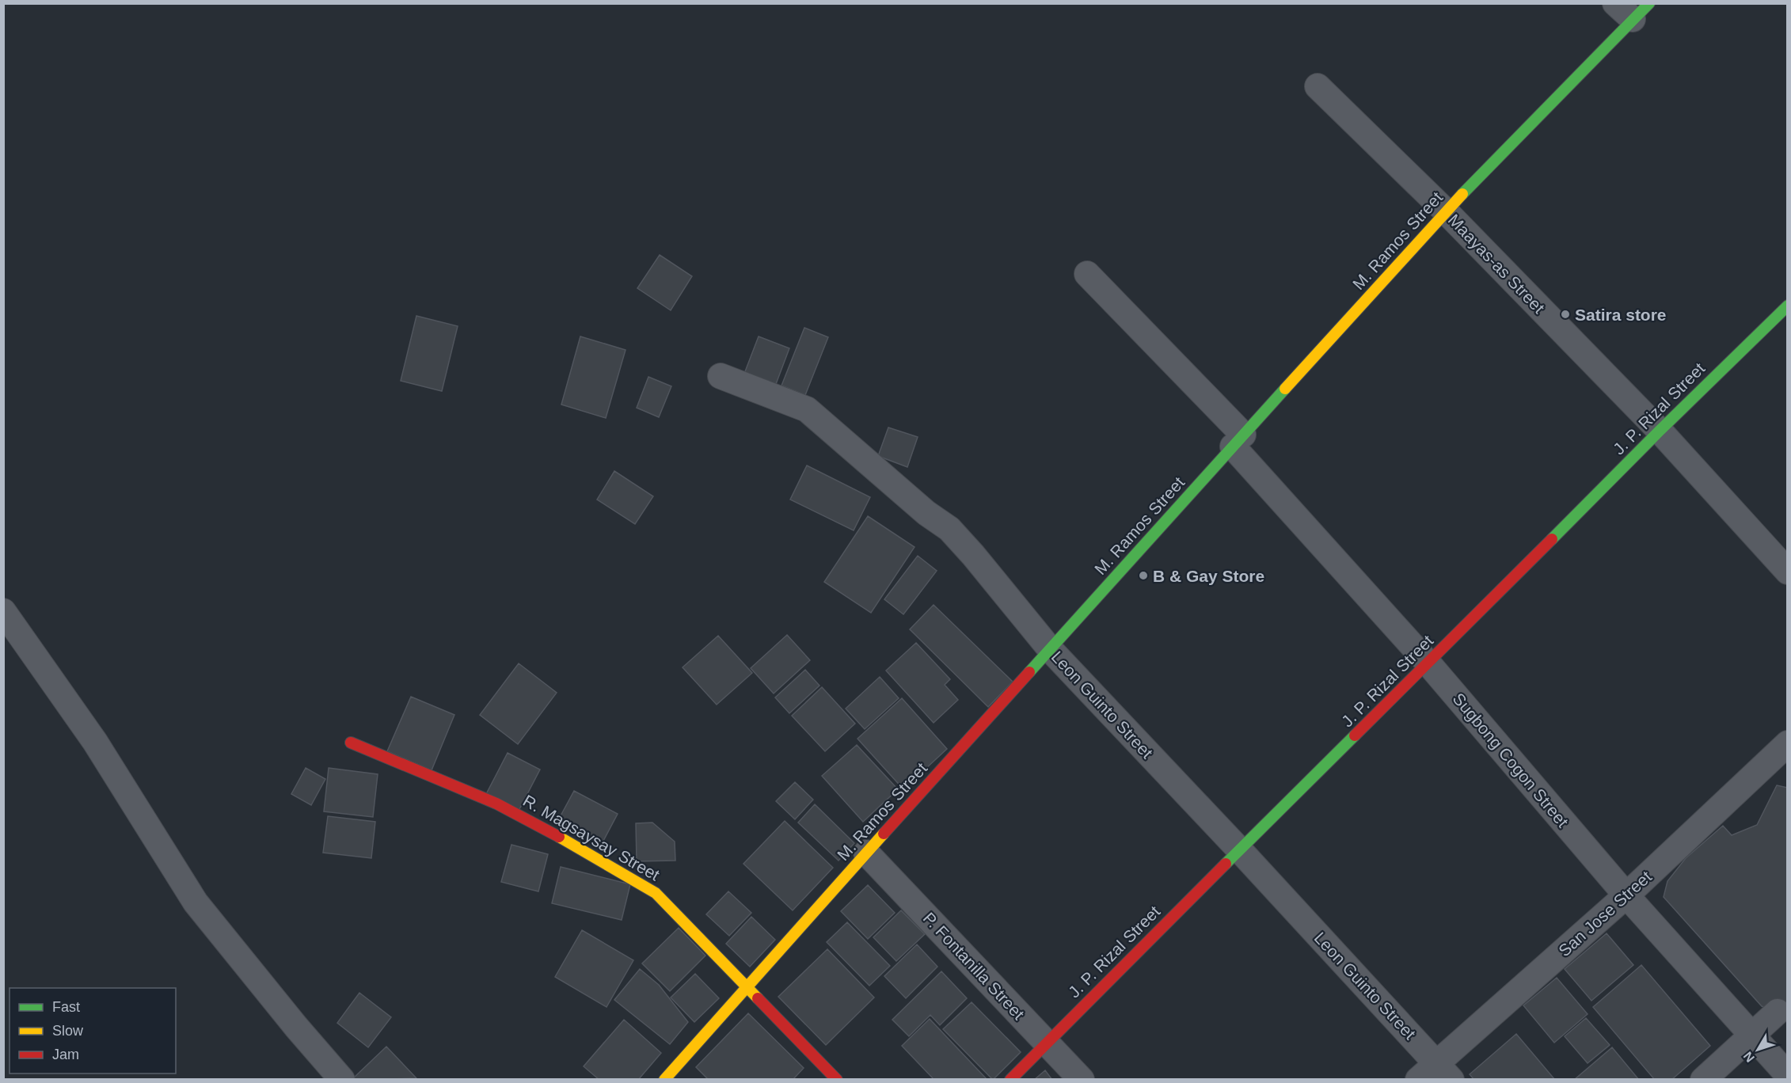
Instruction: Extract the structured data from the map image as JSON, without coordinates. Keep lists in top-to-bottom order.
{
  "streets": {
    "street": [
      "M. Ramos Street",
      "Maayas-as Street",
      "J. P. Rizal Street",
      "Leon Guinto Street",
      "Sugbong Cogon Street",
      "R. Magsaysay Street",
      "San Jose Street",
      "P. Fontanilla Street"
    ]
  },
  "crossings": [
    ["M. Ramos Street", "Maayas-as Street"],
    ["M. Ramos Street", "Leon Guinto Street"],
    ["M. Ramos Street", "Sugbong Cogon Street"],
    ["M. Ramos Street", "R. Magsaysay Street"],
    ["M. Ramos Street", "P. Fontanilla Street"],
    ["Maayas-as Street", "J. P. Rizal Street"],
    ["J. P. Rizal Street", "Leon Guinto Street"],
    ["J. P. Rizal Street", "Sugbong Cogon Street"],
    ["J. P. Rizal Street", "P. Fontanilla Street"],
    ["Leon Guinto Street", "San Jose Street"],
    ["Sugbong Cogon Street", "San Jose Street"]
  ],
  "places": ["Satira store", "B & Gay Store"],
  "legend": ["Fast", "Slow", "Jam"],
  "north": "bottom left"
}
